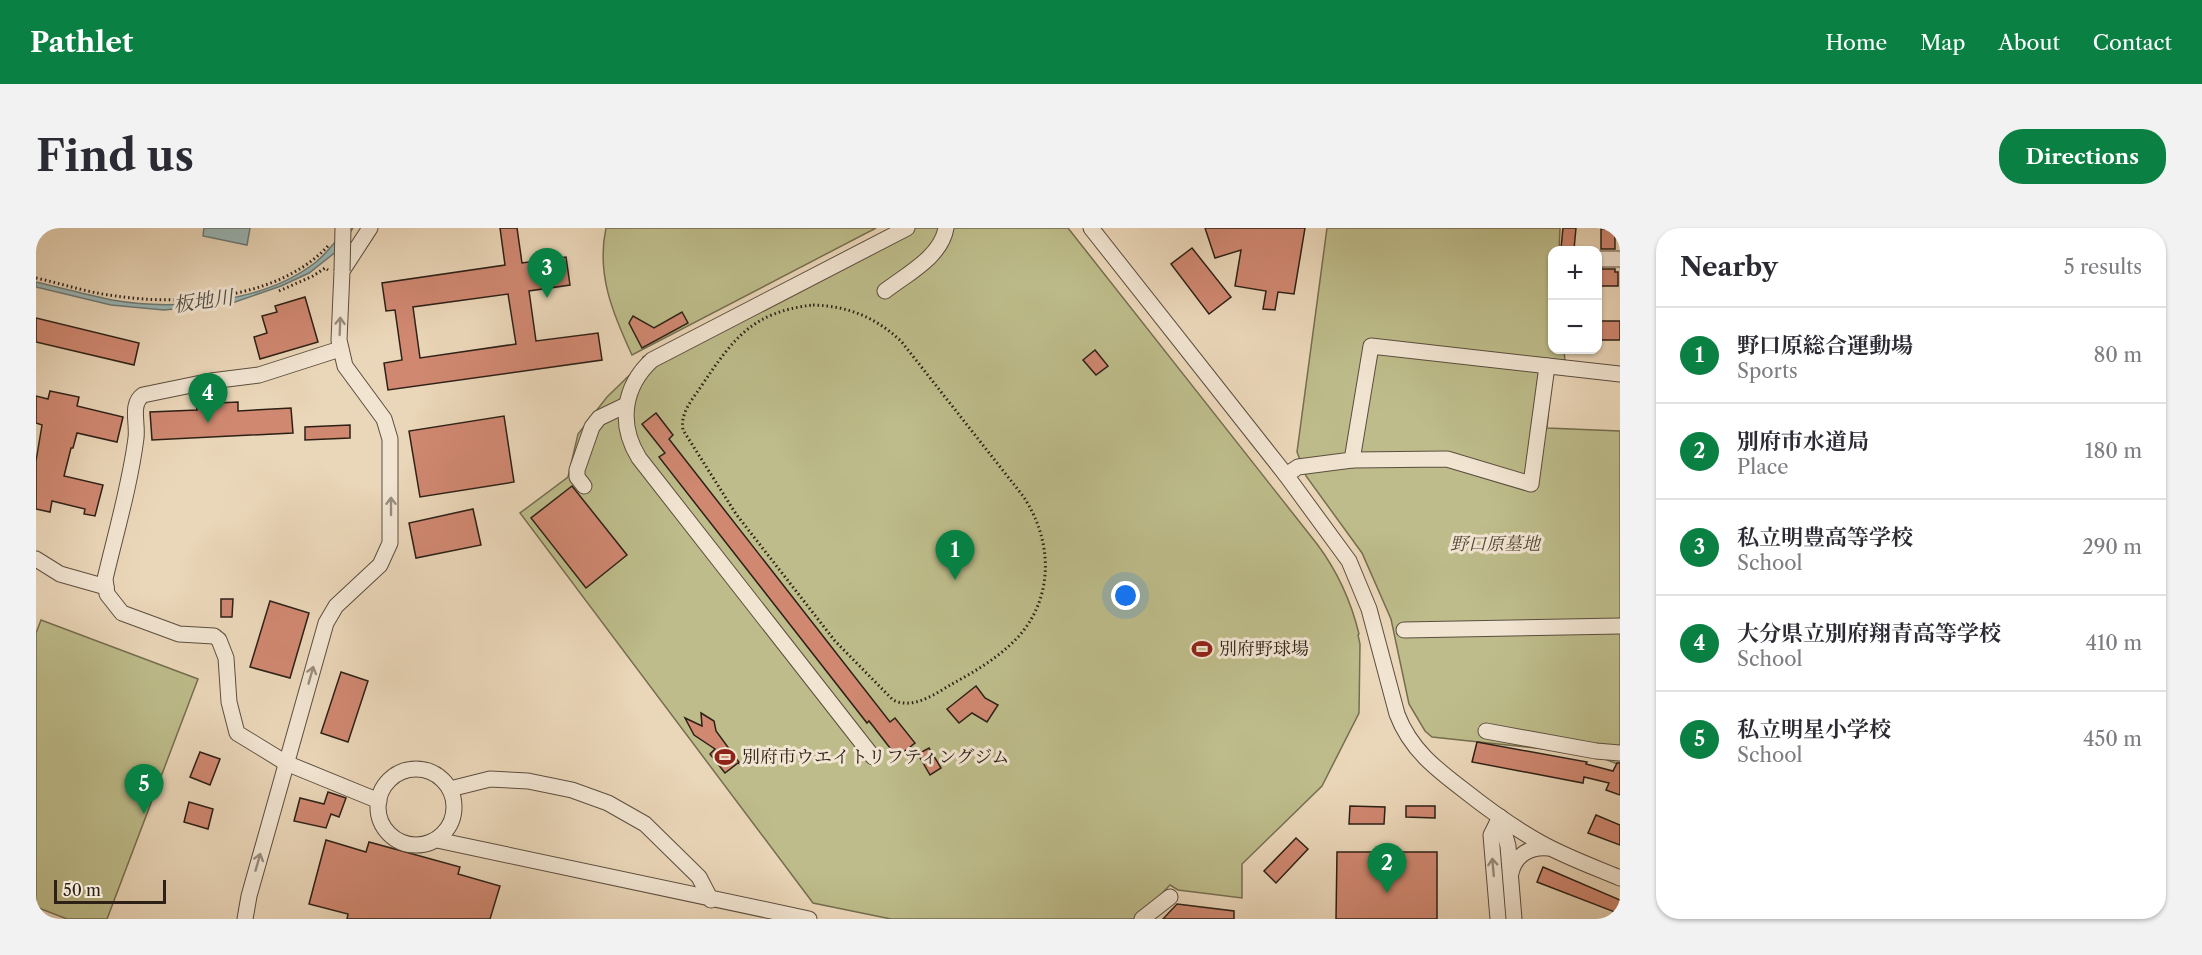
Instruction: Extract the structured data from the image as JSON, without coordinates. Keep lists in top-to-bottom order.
{
  "water": ["板地川"],
  "parks": ["野口原墓地"],
  "places": {
    "sports": ["別府野球場", "別府市ウエイトリフティングジム"]
  },
  "scale_bar": "50 m",
  "page": {
    "header": "Pathlet",
    "nav": [
      "Home",
      "Map",
      "About",
      "Contact"
    ],
    "buttons": "Directions",
    "title": "Find us",
    "heading": ["Nearby", "5 results"],
    "map_buttons": ["+", "−"],
    "pins": [
      "3",
      "4",
      "1",
      "5",
      "2"
    ],
    "list": [
      {
        "mark": "1",
        "name": "野口原総合運動場",
        "note": "Sports",
        "value": "80 m"
      },
      {
        "mark": "2",
        "name": "別府市水道局",
        "note": "Place",
        "value": "180 m"
      },
      {
        "mark": "3",
        "name": "私立明豊高等学校",
        "note": "School",
        "value": "290 m"
      },
      {
        "mark": "4",
        "name": "大分県立別府翔青高等学校",
        "note": "School",
        "value": "410 m"
      },
      {
        "mark": "5",
        "name": "私立明星小学校",
        "note": "School",
        "value": "450 m"
      }
    ],
    "scale": "50 m"
  }
}
